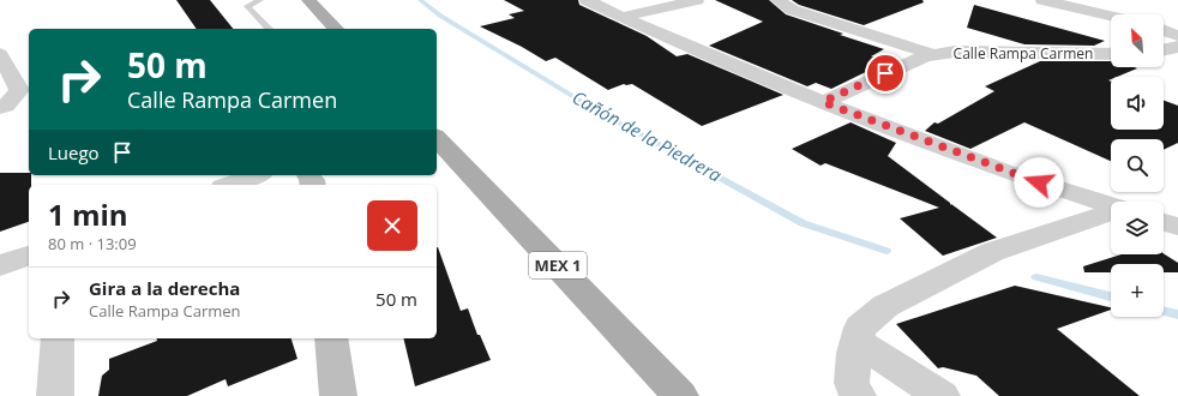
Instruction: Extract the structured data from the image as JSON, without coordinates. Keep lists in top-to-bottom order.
{
  "streets": {
    "main road": ["MEX 1"],
    "street": ["Calle Rampa Carmen"]
  },
  "water": ["Cañón de la Piedrera"],
  "north": "top left",
  "page": {
    "map_buttons": "+",
    "turn": ["50 m", "Calle Rampa Carmen"],
    "then": "Luego",
    "heading": ["1 min", "80 m · 13:09"],
    "list": [
      {
        "name": "Gira a la derecha",
        "note": "Calle Rampa Carmen",
        "value": "50 m"
      }
    ]
  }
}
